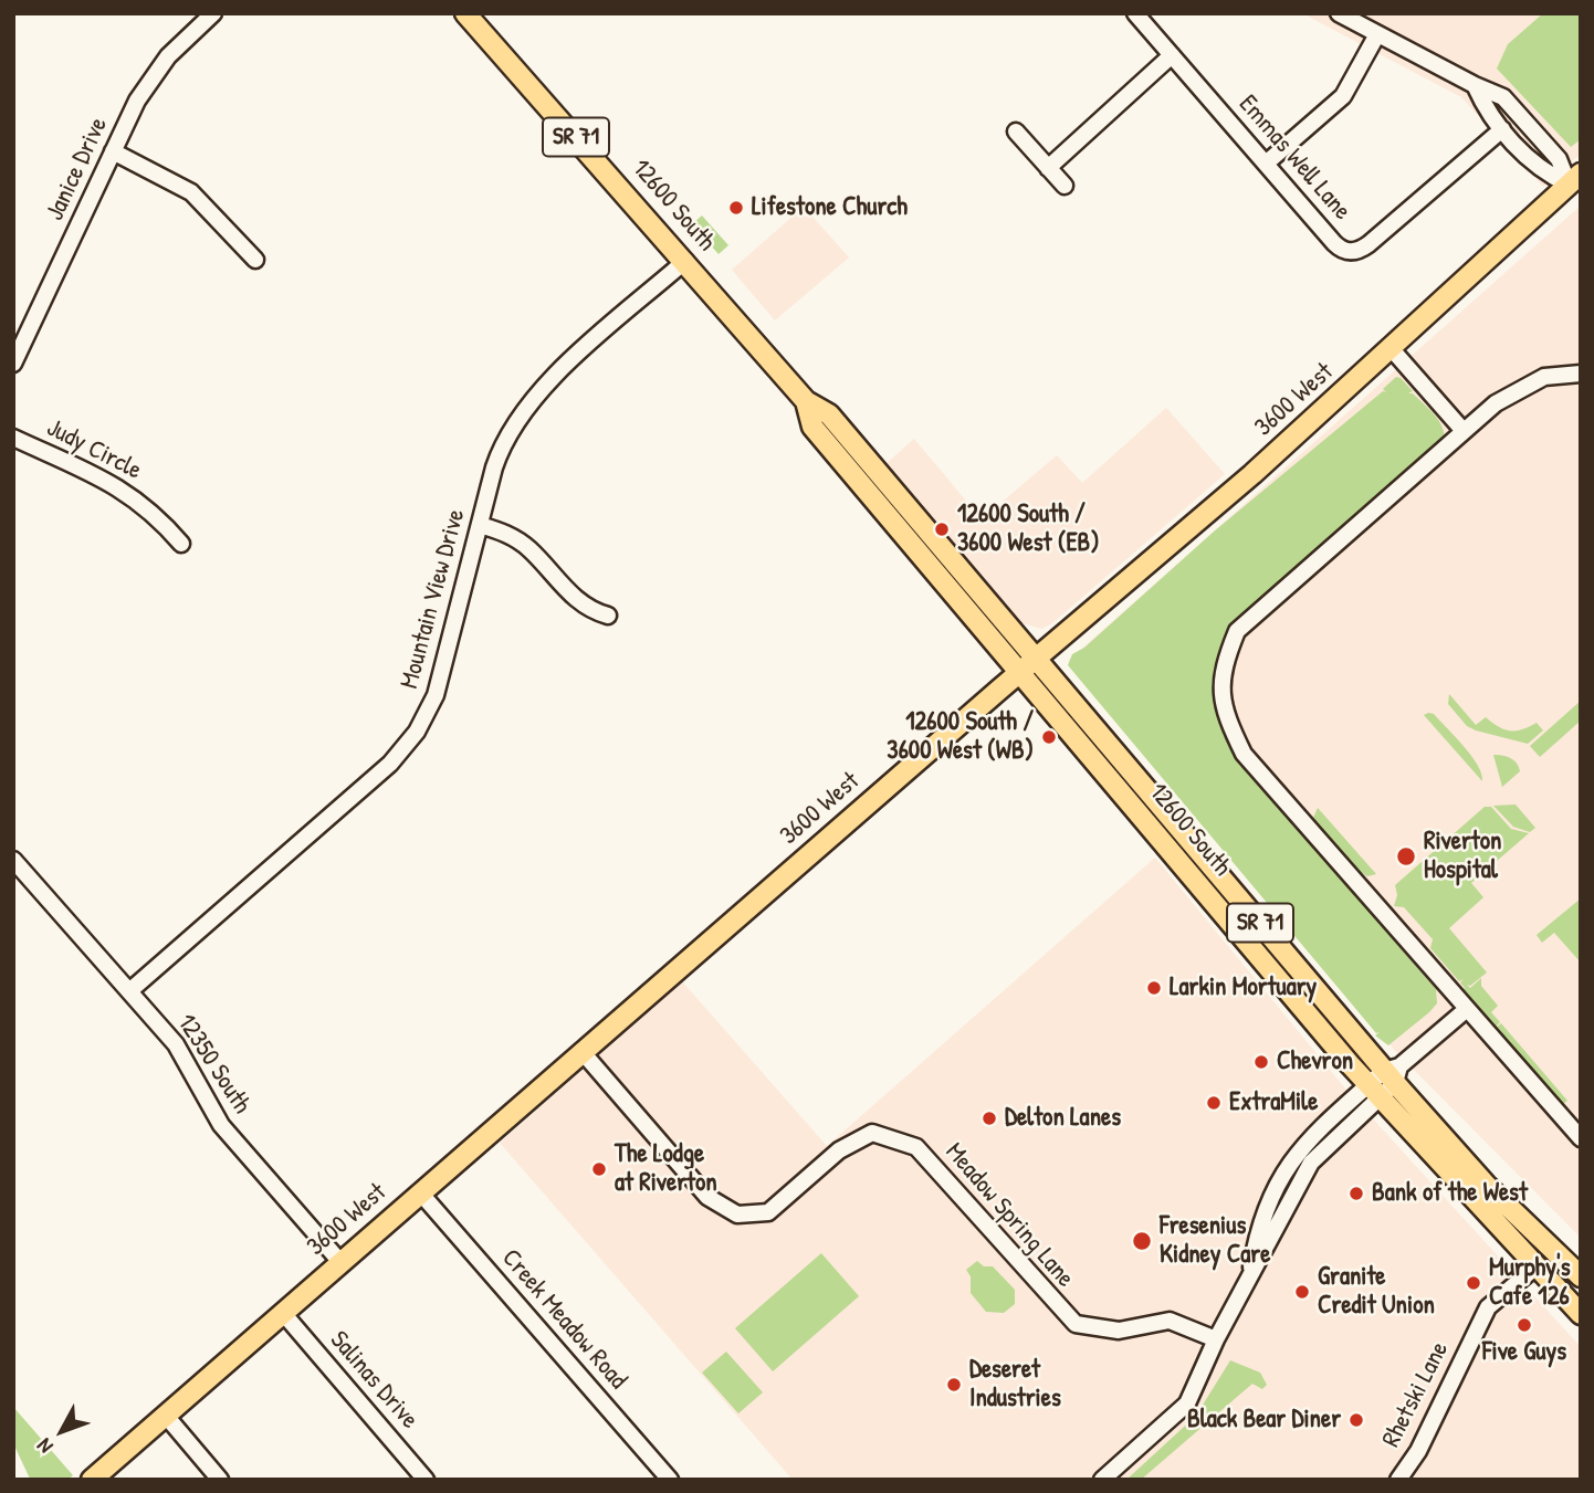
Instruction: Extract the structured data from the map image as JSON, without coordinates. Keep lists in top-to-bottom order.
{
  "streets": {
    "main road": ["SR 71", "12600 South", "3600 West"],
    "street": [
      "Emmas Well Lane",
      "Janice Drive",
      "Judy Circle",
      "Mountain View Drive",
      "12350 South",
      "Meadow Spring Lane",
      "Creek Meadow Road",
      "Salinas Drive",
      "Rhetski Lane"
    ]
  },
  "crossings": [
    ["12600 South", "3600 West"],
    ["12600 South", "Mountain View Drive"],
    ["12600 South", "Rhetski Lane"],
    ["3600 West", "12350 South"],
    ["3600 West", "Meadow Spring Lane"],
    ["3600 West", "Creek Meadow Road"],
    ["3600 West", "Salinas Drive"],
    ["Mountain View Drive", "12350 South"]
  ],
  "places": [
    "Lifestone Church",
    "12600 South / 3600 West (EB)",
    "12600 South / 3600 West (WB)",
    "Riverton Hospital",
    "Larkin Mortuary",
    "Chevron",
    "ExtraMile",
    "Delton Lanes",
    "The Lodge at Riverton",
    "Bank of the West",
    "Fresenius Kidney Care",
    "Murphy's Cafe 126",
    "Granite Credit Union",
    "Five Guys",
    "Deseret Industries",
    "Black Bear Diner"
  ],
  "north": "bottom left"
}
